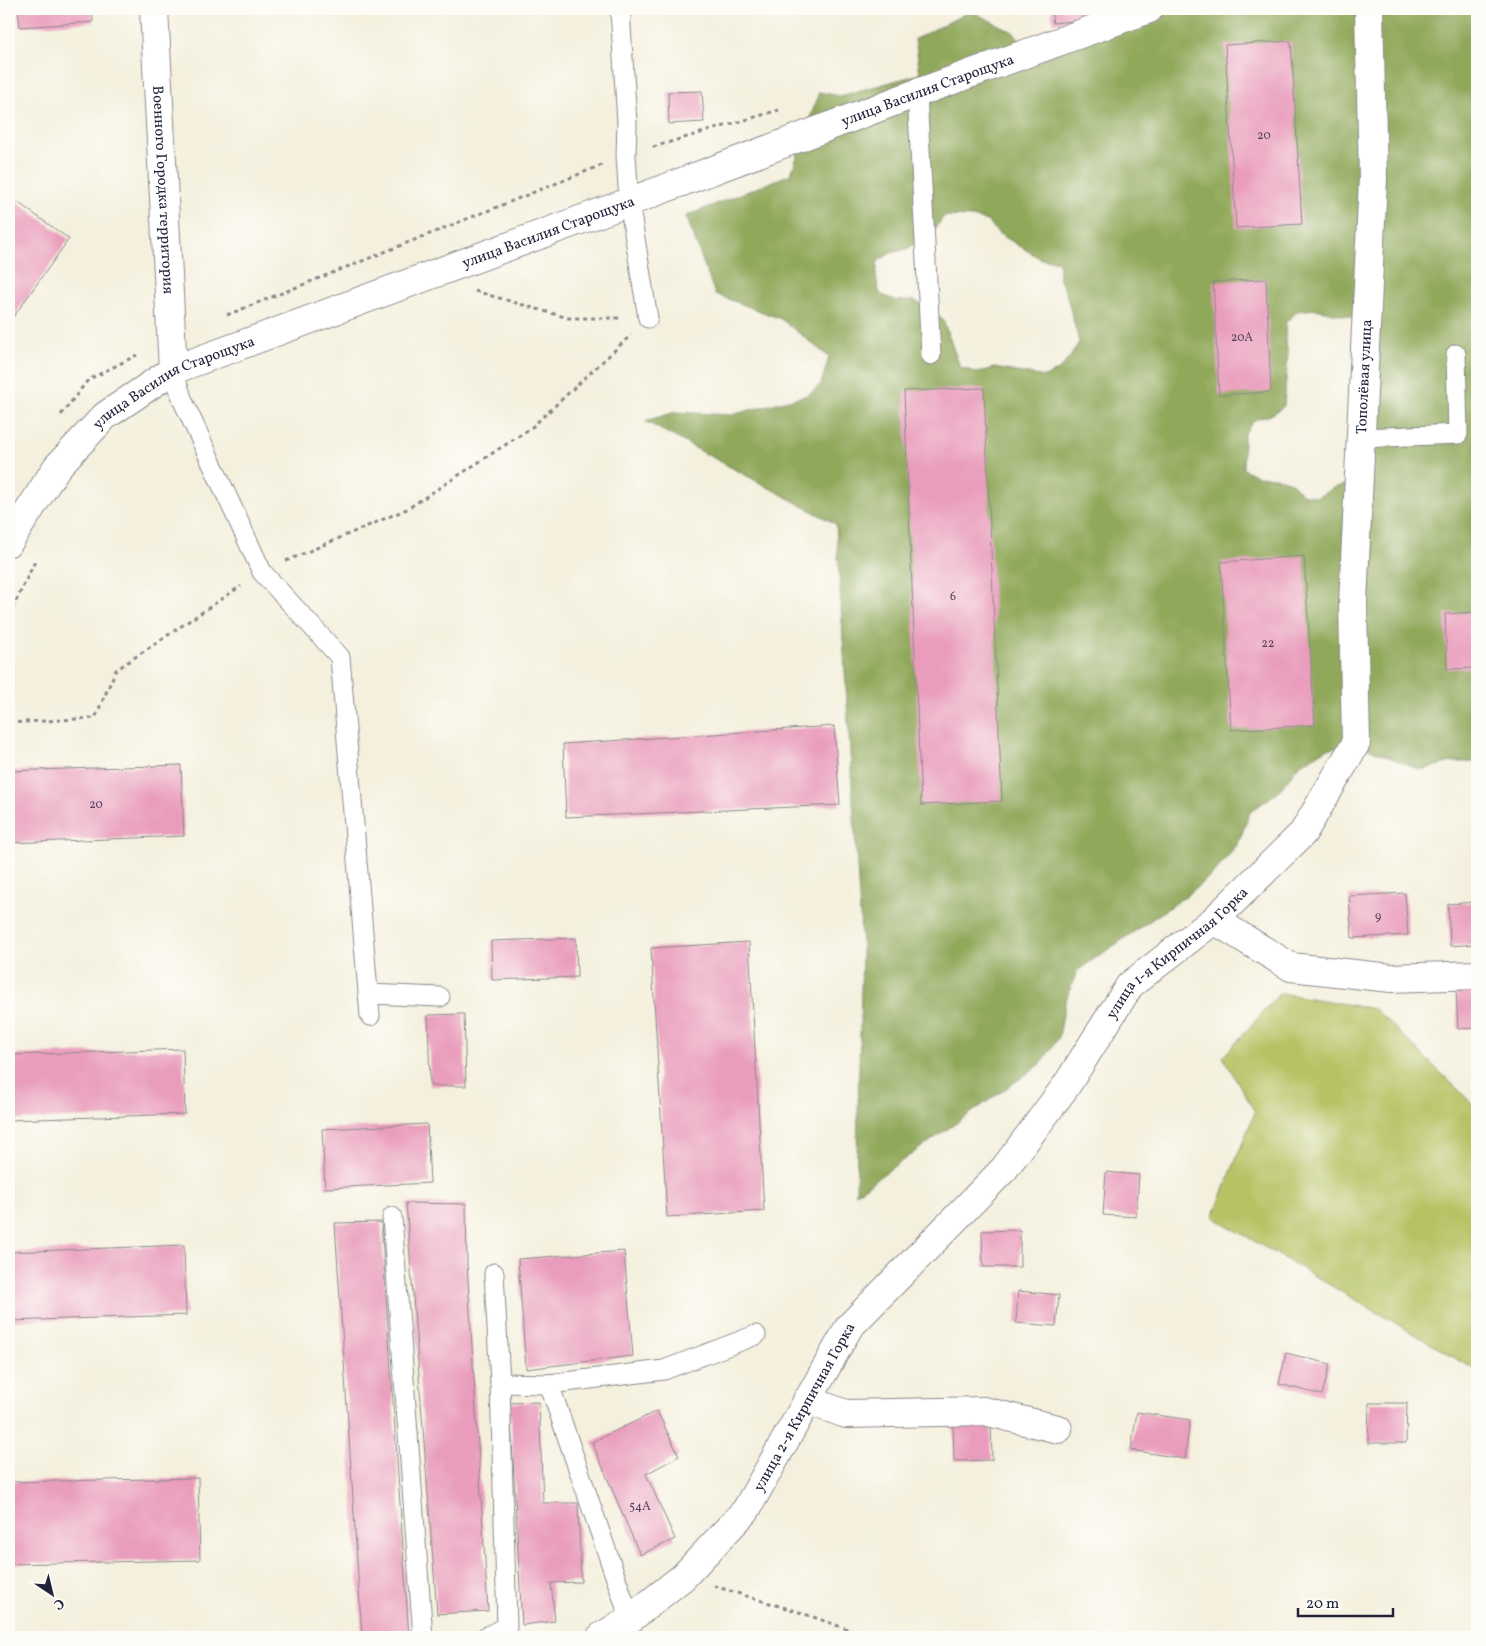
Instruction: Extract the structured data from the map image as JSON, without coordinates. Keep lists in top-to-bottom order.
{
  "streets": {
    "street": [
      "улица Василия Старощука",
      "Военного Городка территория",
      "Тополёвая улица",
      "улица 1-я Кирпичная Горка",
      "улица 2-я Кирпичная Горка"
    ]
  },
  "crossings": [
    ["улица Василия Старощука", "Военного Городка территория"],
    ["Тополёвая улица", "улица 1-я Кирпичная Горка"],
    ["улица 1-я Кирпичная Горка", "улица 2-я Кирпичная Горка"]
  ],
  "house_numbers": [
    "20",
    "20А",
    "6",
    "22",
    "20",
    "9",
    "54А"
  ],
  "scale_bar": "20 m",
  "north": "bottom right"
}
